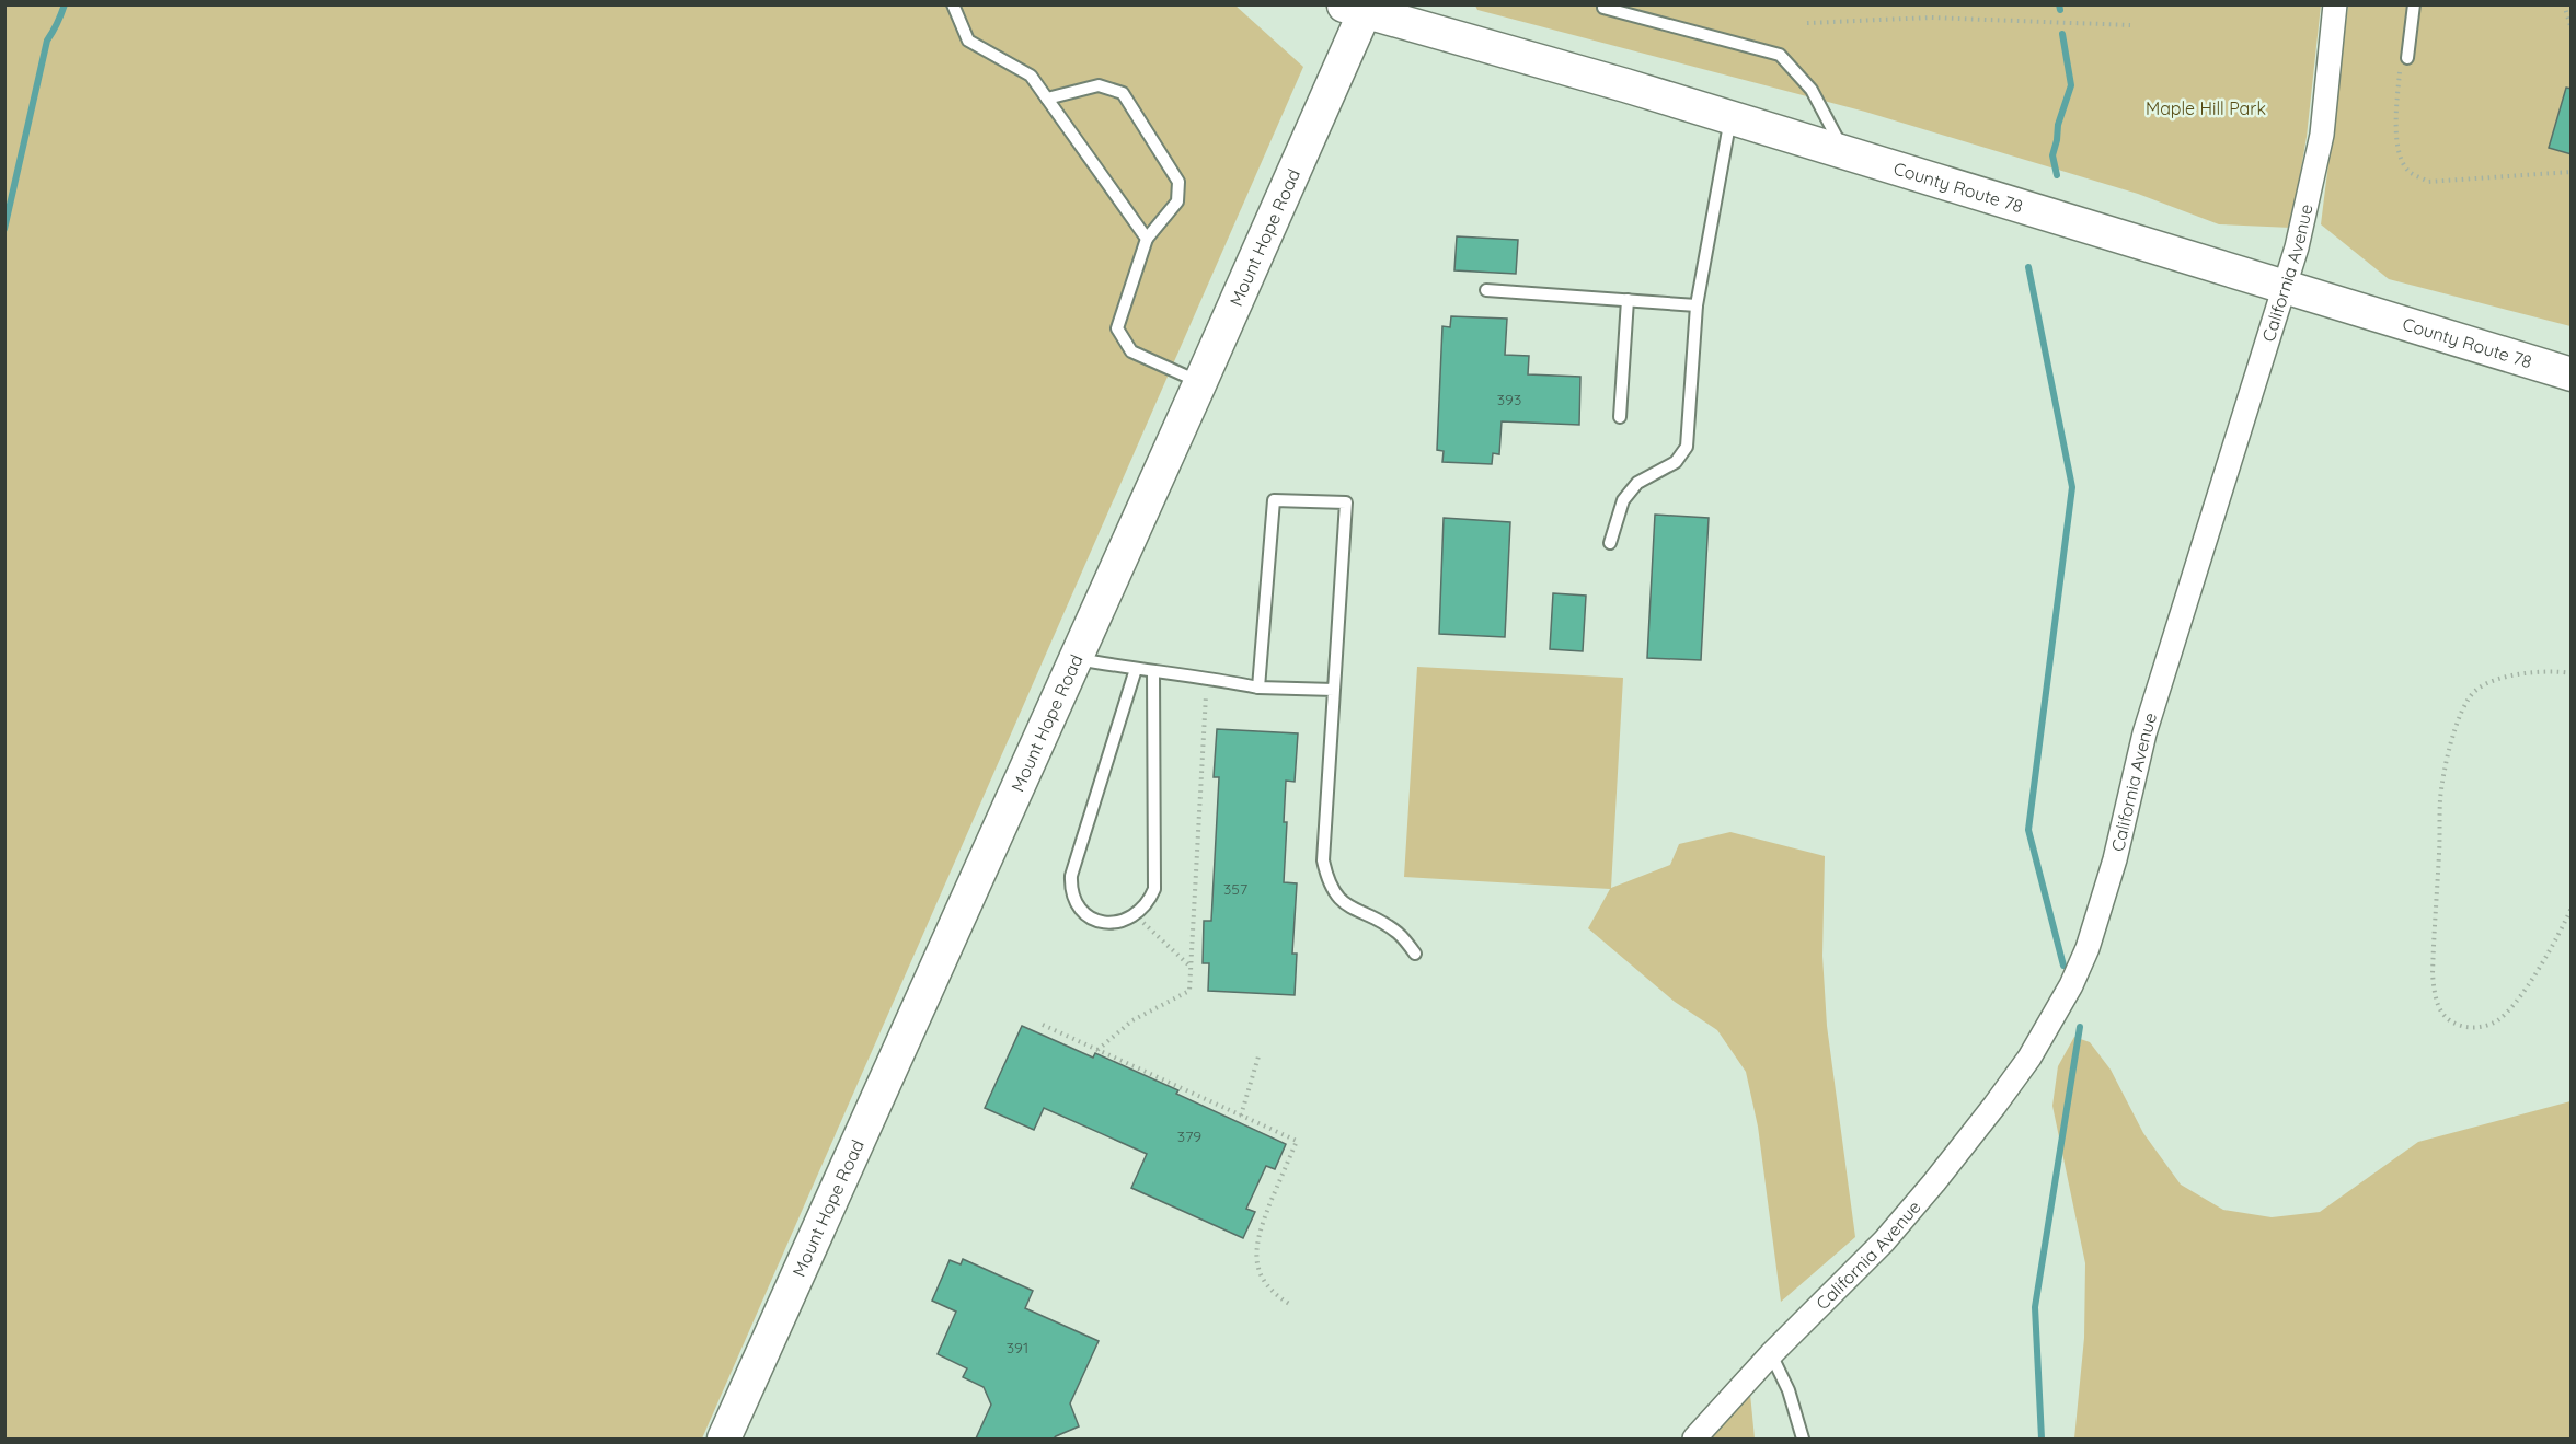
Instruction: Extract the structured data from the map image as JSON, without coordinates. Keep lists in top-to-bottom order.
{
  "streets": {
    "street": ["County Route 78", "Mount Hope Road", "California Avenue"]
  },
  "crossings": [
    ["County Route 78", "Mount Hope Road"],
    ["County Route 78", "California Avenue"]
  ],
  "parks": ["Maple Hill Park"],
  "house_numbers": [
    "393",
    "357",
    "379",
    "391"
  ]
}
